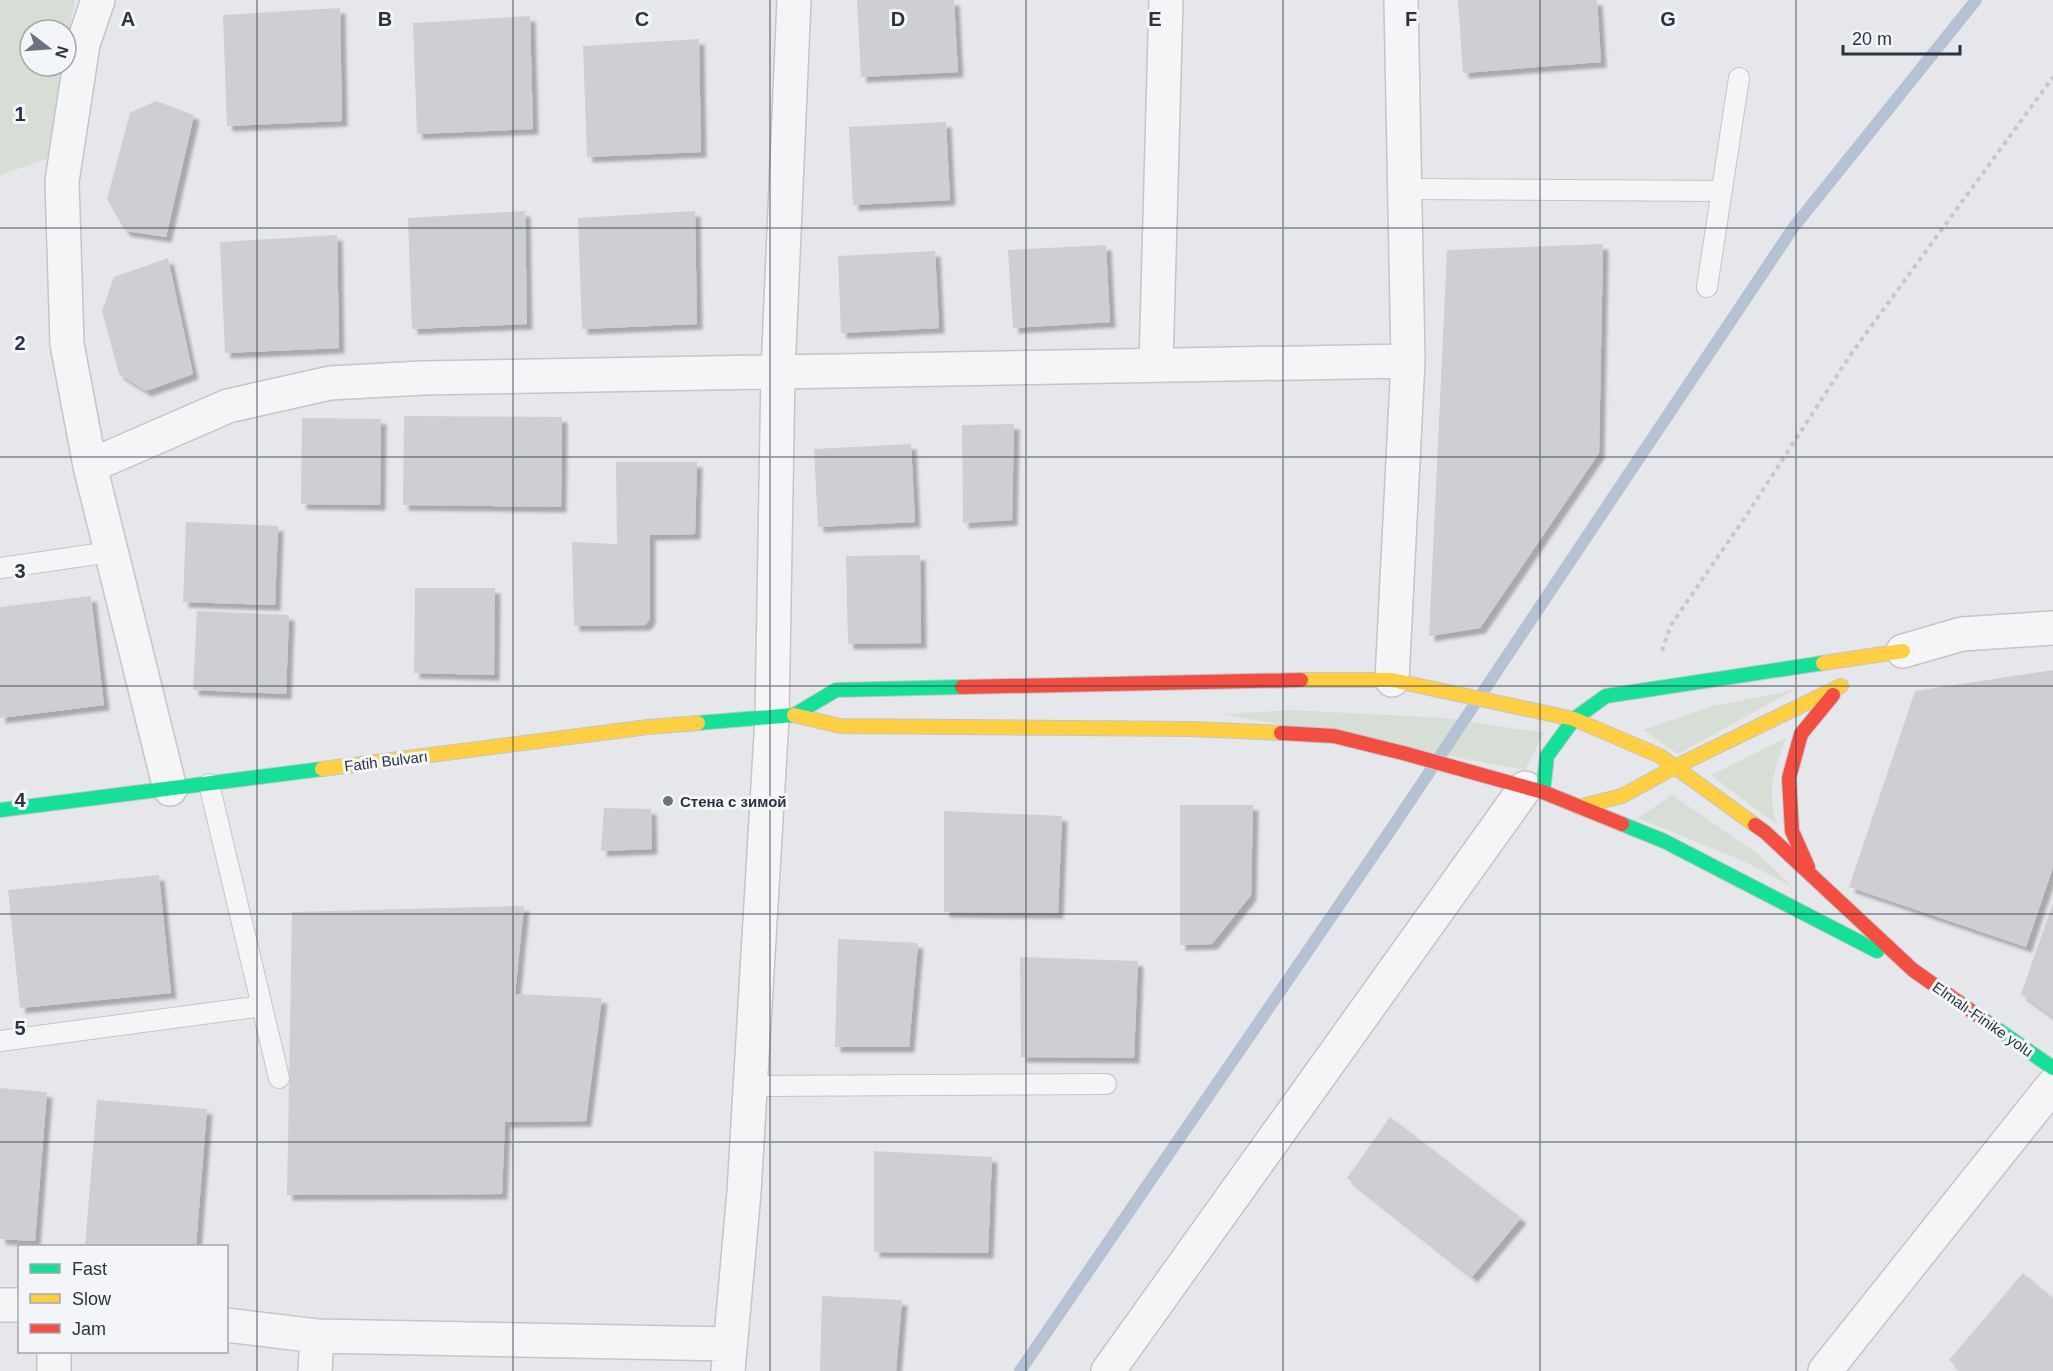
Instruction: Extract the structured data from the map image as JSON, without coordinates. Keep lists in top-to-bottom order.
{
  "streets": {
    "street": ["Fatih Bulvarı", "Elmalı-Finike yolu"]
  },
  "places": ["Стена с зимой"],
  "legend": ["Fast", "Slow", "Jam"],
  "scale_bar": "20 m",
  "north": "right",
  "grid": {
    "columns": [
      "A",
      "B",
      "C",
      "D",
      "E",
      "F",
      "G"
    ],
    "rows": [
      "1",
      "2",
      "3",
      "4",
      "5"
    ]
  }
}
